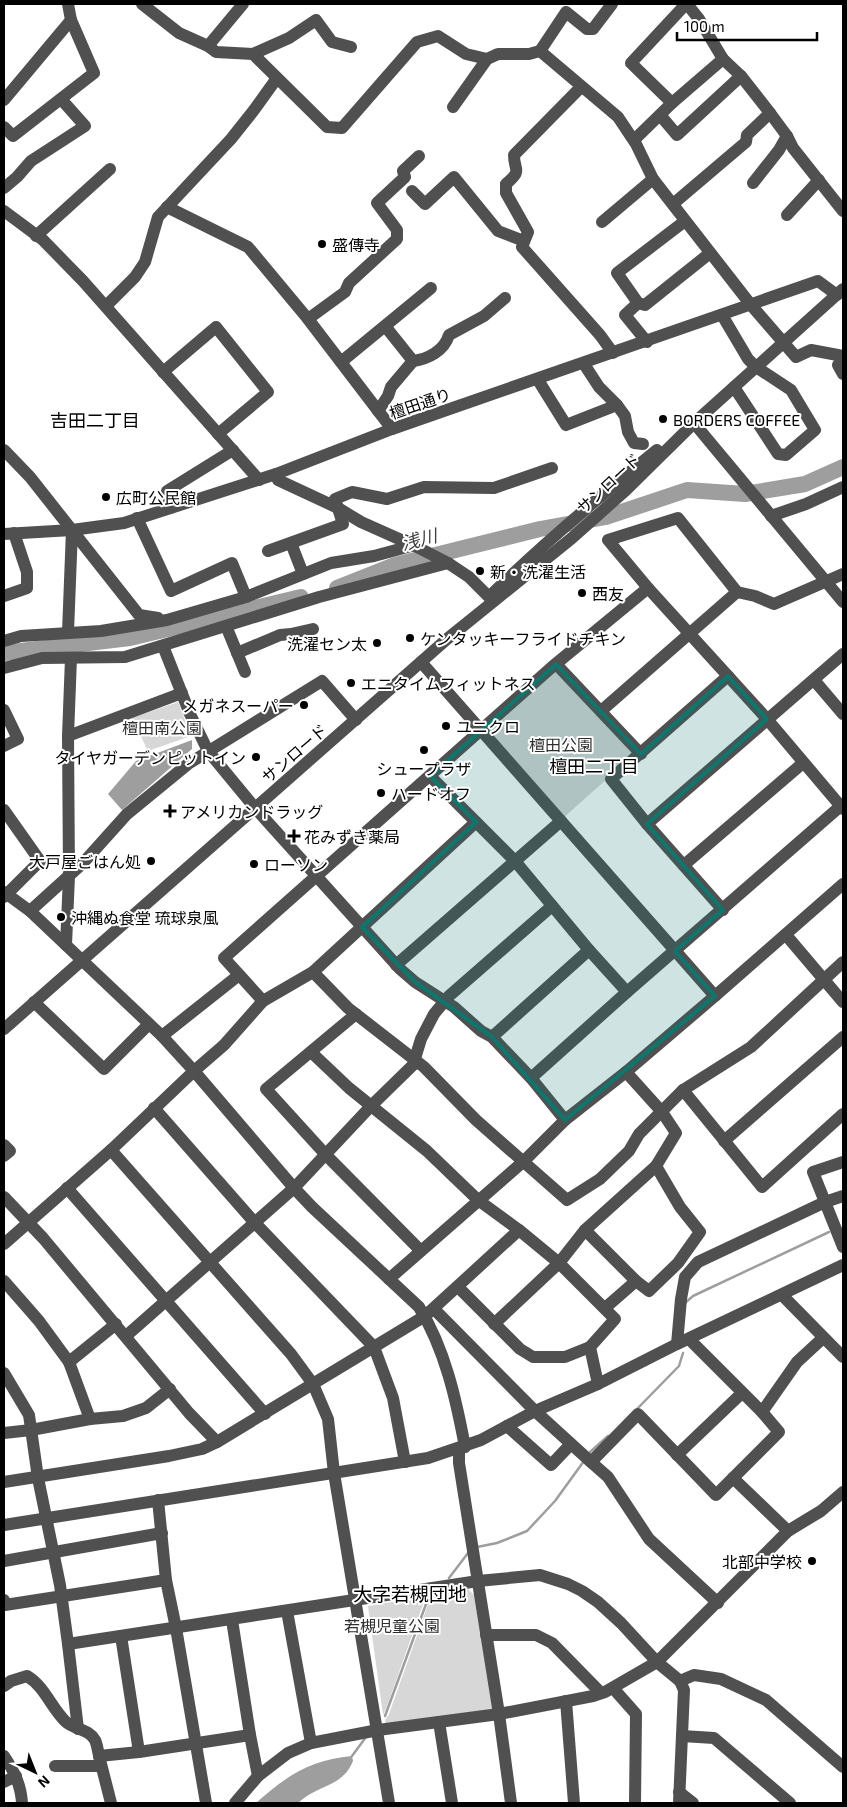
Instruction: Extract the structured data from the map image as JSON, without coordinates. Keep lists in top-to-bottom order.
{
  "streets": {
    "street": ["檀田通り", "サンロード"]
  },
  "crossings": [
    ["檀田通り", "サンロード"]
  ],
  "districts": ["吉田二丁目", "檀田二丁目", "大字若槻団地"],
  "water": ["浅川"],
  "parks": ["檀田南公園", "檀田公園", "若槻児童公園"],
  "places": {
    "other": [
      "盛傳寺",
      "BORDERS COFFEE",
      "広町公民館",
      "新・洗濯生活",
      "西友",
      "ケンタッキーフライドチキン",
      "洗濯セン太",
      "エニタイムフィットネス",
      "メガネスーパー",
      "ユニクロ",
      "シュープラザ",
      "タイヤガーデンピットイン",
      "ハードオフ",
      "大戸屋ごはん処",
      "ローソン",
      "沖縄ぬ食堂 琉球泉風",
      "北部中学校"
    ],
    "health": ["アメリカンドラッグ", "花みずき薬局"]
  },
  "scale_bar": "100 m",
  "north": "bottom right"
}
